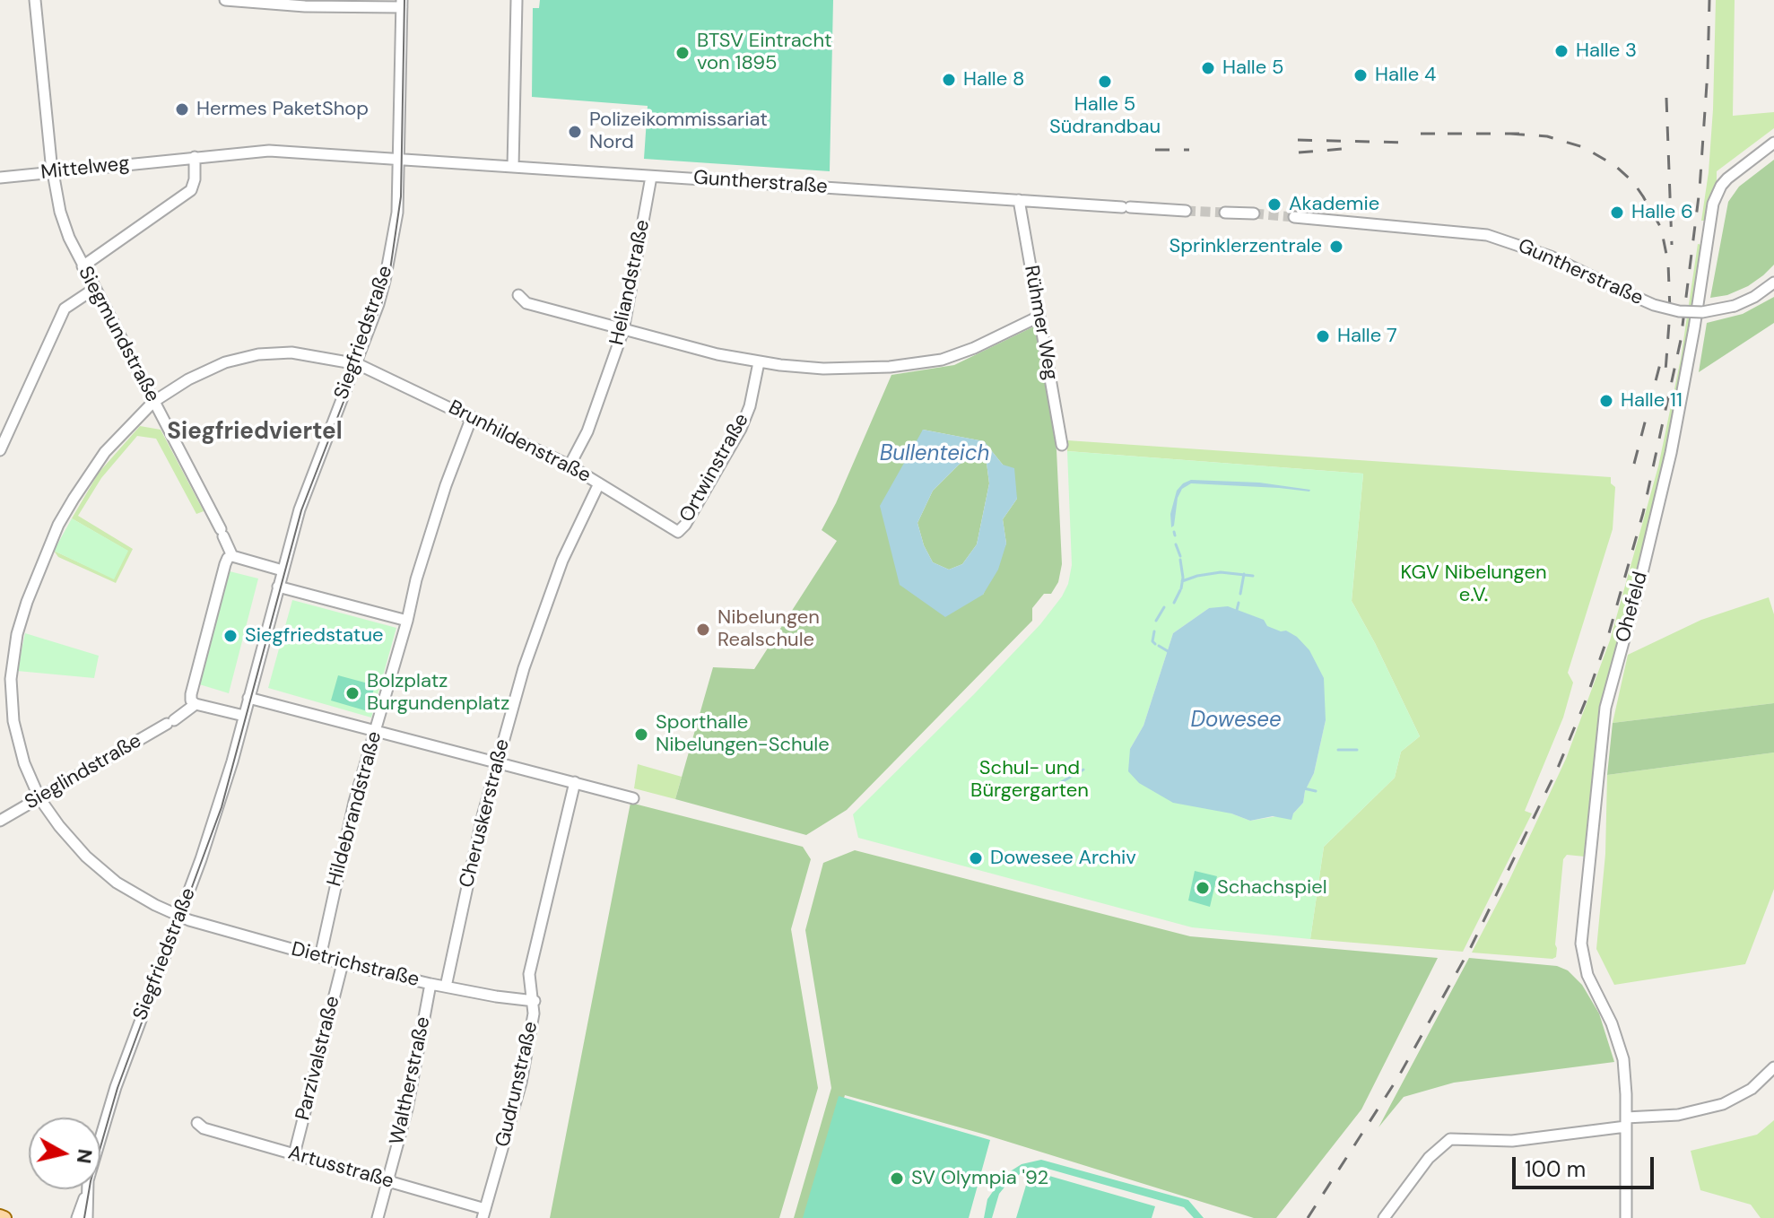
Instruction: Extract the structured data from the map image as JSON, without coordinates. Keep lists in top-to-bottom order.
{
  "streets": {
    "street": [
      "Mittelweg",
      "Guntherstraße",
      "Heliandstraße",
      "Rühmer Weg",
      "Siegfriedstraße",
      "Siegmundstraße",
      "Brunhildenstraße",
      "Ortwinstraße",
      "Ohefeld",
      "Sieglindstraße",
      "Hildebrandstraße",
      "Cheruskerstraße",
      "Dietrichstraße",
      "Parzivalstraße",
      "Waltherstraße",
      "Gudrunstraße",
      "Artusstraße"
    ]
  },
  "crossings": [
    ["Mittelweg", "Guntherstraße"],
    ["Mittelweg", "Siegmundstraße"],
    ["Guntherstraße", "Heliandstraße"],
    ["Guntherstraße", "Rühmer Weg"],
    ["Guntherstraße", "Siegfriedstraße"],
    ["Heliandstraße", "Brunhildenstraße"],
    ["Siegfriedstraße", "Brunhildenstraße"],
    ["Siegfriedstraße", "Dietrichstraße"],
    ["Siegmundstraße", "Brunhildenstraße"],
    ["Siegmundstraße", "Dietrichstraße"],
    ["Brunhildenstraße", "Ortwinstraße"],
    ["Brunhildenstraße", "Hildebrandstraße"],
    ["Brunhildenstraße", "Cheruskerstraße"],
    ["Brunhildenstraße", "Dietrichstraße"],
    ["Sieglindstraße", "Dietrichstraße"],
    ["Hildebrandstraße", "Dietrichstraße"],
    ["Cheruskerstraße", "Dietrichstraße"],
    ["Dietrichstraße", "Parzivalstraße"],
    ["Dietrichstraße", "Waltherstraße"],
    ["Dietrichstraße", "Gudrunstraße"],
    ["Parzivalstraße", "Artusstraße"],
    ["Waltherstraße", "Artusstraße"],
    ["Gudrunstraße", "Artusstraße"]
  ],
  "districts": ["Siegfriedviertel"],
  "water": ["Bullenteich", "Dowesee"],
  "parks": ["KGV Nibelungen e.V.", "Schul- und Bürgergarten"],
  "places": [
    "Halle 3",
    "BTSV Eintracht von 1895",
    "Halle 5",
    "Halle 4",
    "Halle 8",
    "Halle 5 Südrandbau",
    "Hermes PaketShop",
    "Polizeikommissariat Nord",
    "Akademie",
    "Halle 6",
    "Sprinklerzentrale",
    "Halle 7",
    "Halle 11",
    "Nibelungen Realschule",
    "Siegfriedstatue",
    "Bolzplatz Burgundenplatz",
    "Sporthalle Nibelungen-Schule",
    "Dowesee Archiv",
    "Schachspiel",
    "SV Olympia '92"
  ],
  "scale_bar": "100 m",
  "north": "right"
}
